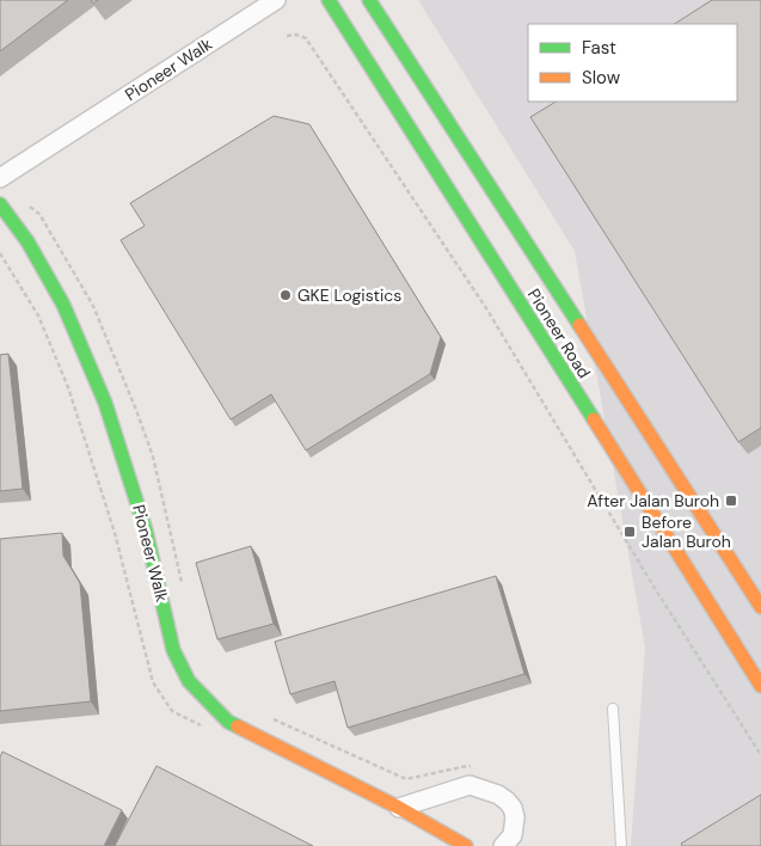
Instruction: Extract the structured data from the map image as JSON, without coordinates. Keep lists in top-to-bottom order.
{
  "streets": {
    "main road": ["Pioneer Walk", "Pioneer Road"]
  },
  "places": {
    "other": ["GKE Logistics"],
    "transit": ["After Jalan Buroh", "Before Jalan Buroh"]
  },
  "legend": ["Fast", "Slow"]
}
